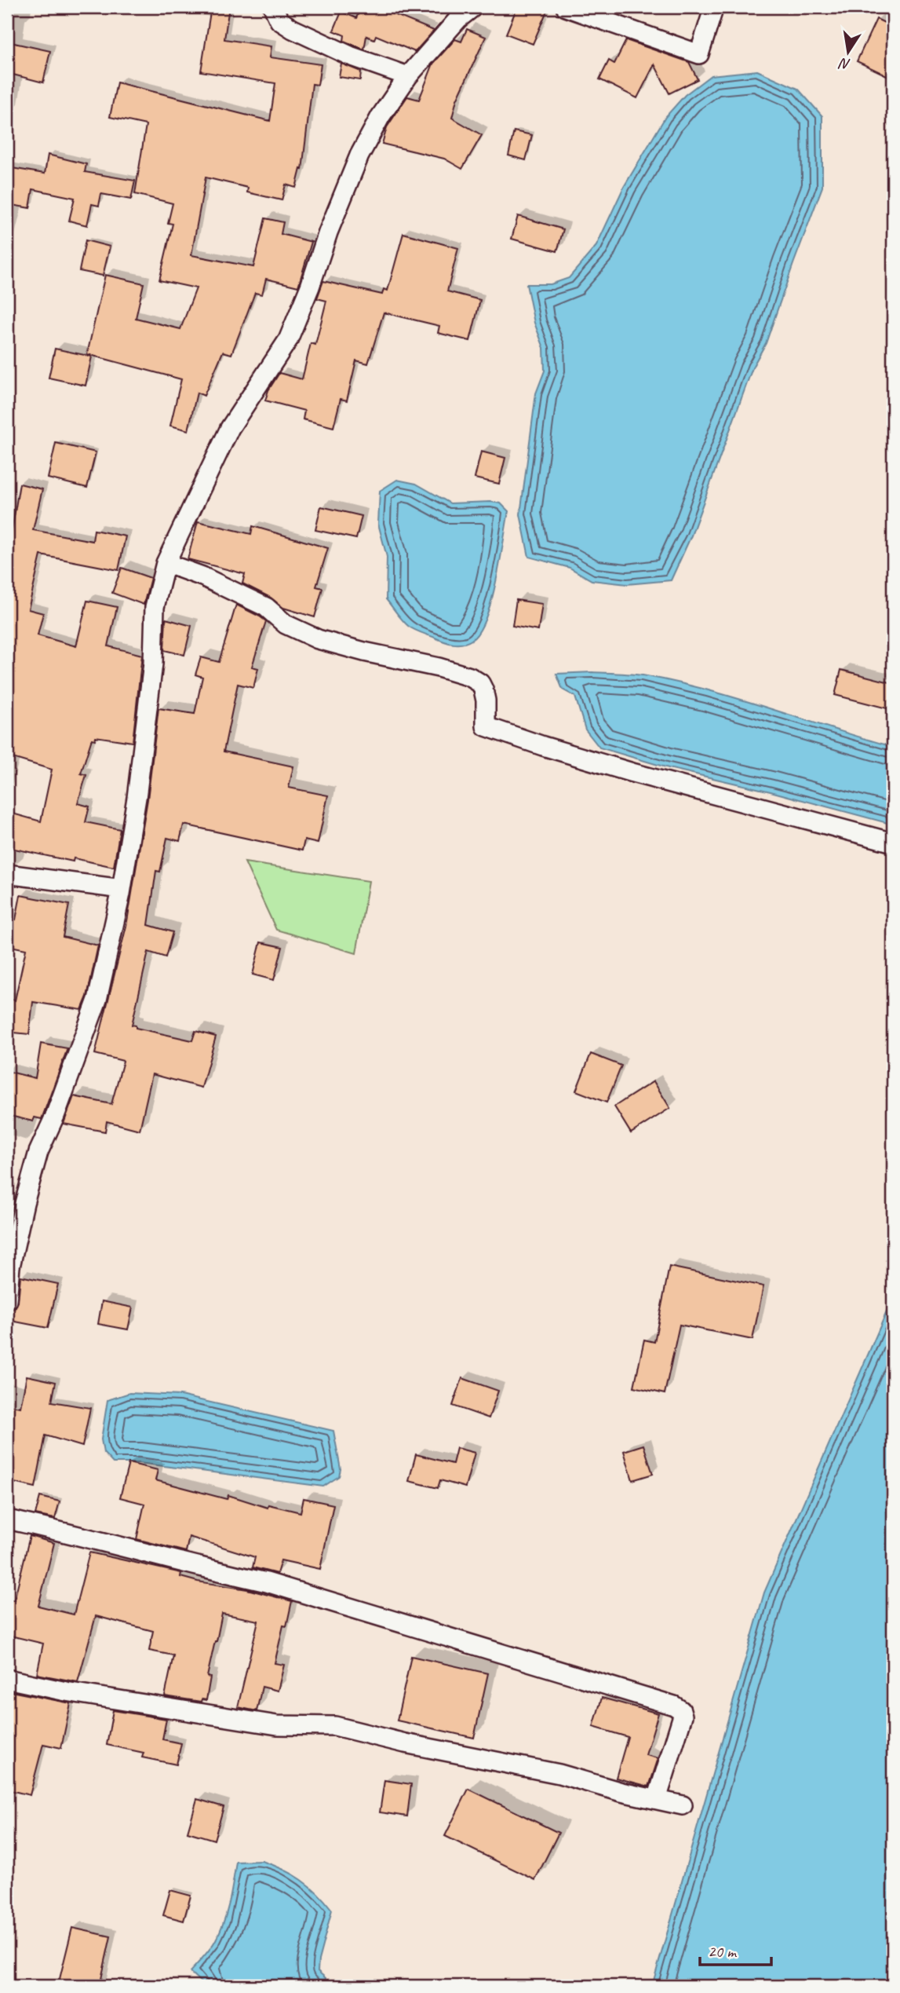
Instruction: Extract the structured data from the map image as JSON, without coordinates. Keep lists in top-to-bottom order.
{
  "scale_bar": "20 m",
  "north": "bottom"
}
